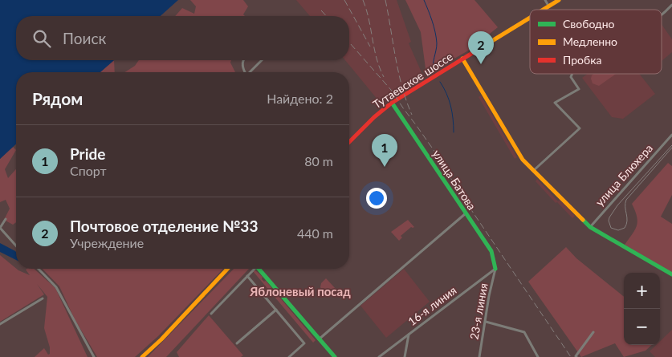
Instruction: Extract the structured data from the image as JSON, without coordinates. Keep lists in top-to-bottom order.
{
  "streets": {
    "street": [
      "Тутаевское шоссе",
      "улица Блюхера",
      "улица Батова",
      "16-я линия",
      "23-я линия"
    ]
  },
  "crossings": [
    ["Тутаевское шоссе", "улица Батова"],
    ["улица Батова", "16-я линия"],
    ["улица Батова", "23-я линия"],
    ["16-я линия", "23-я линия"]
  ],
  "districts": ["Яблоневый посад"],
  "legend": ["Свободно", "Медленно", "Пробка"],
  "page": {
    "search": "Поиск",
    "pins": ["2", "1"],
    "heading": ["Рядом", "Найдено: 2"],
    "list": [
      {
        "mark": "1",
        "name": "Pride",
        "note": "Спорт",
        "value": "80 m"
      },
      {
        "mark": "2",
        "name": "Почтовое отделение №33",
        "note": "Учреждение",
        "value": "440 m"
      }
    ],
    "map_buttons": ["+", "−"]
  }
}
